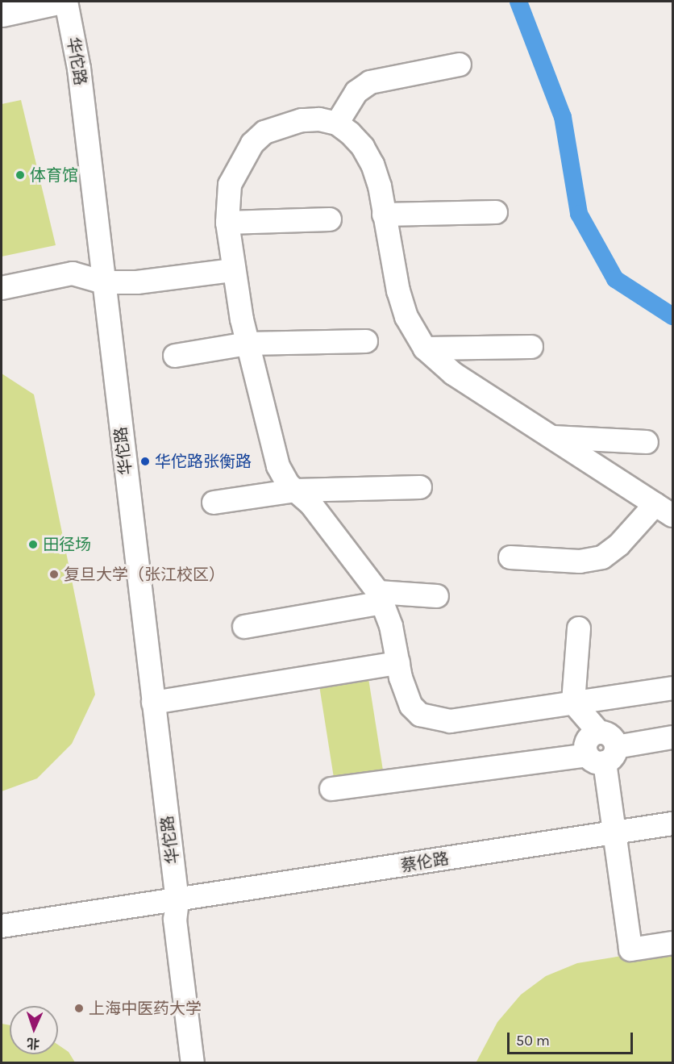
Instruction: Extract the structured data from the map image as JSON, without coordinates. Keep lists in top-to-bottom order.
{
  "streets": {
    "street": ["华佗路", "蔡伦路"]
  },
  "crossings": [
    ["华佗路", "蔡伦路"]
  ],
  "places": [
    "体育馆",
    "华佗路张衡路",
    "田径场",
    "复旦大学（张江校区）",
    "上海中医药大学"
  ],
  "scale_bar": "50 m",
  "north": "bottom"
}
